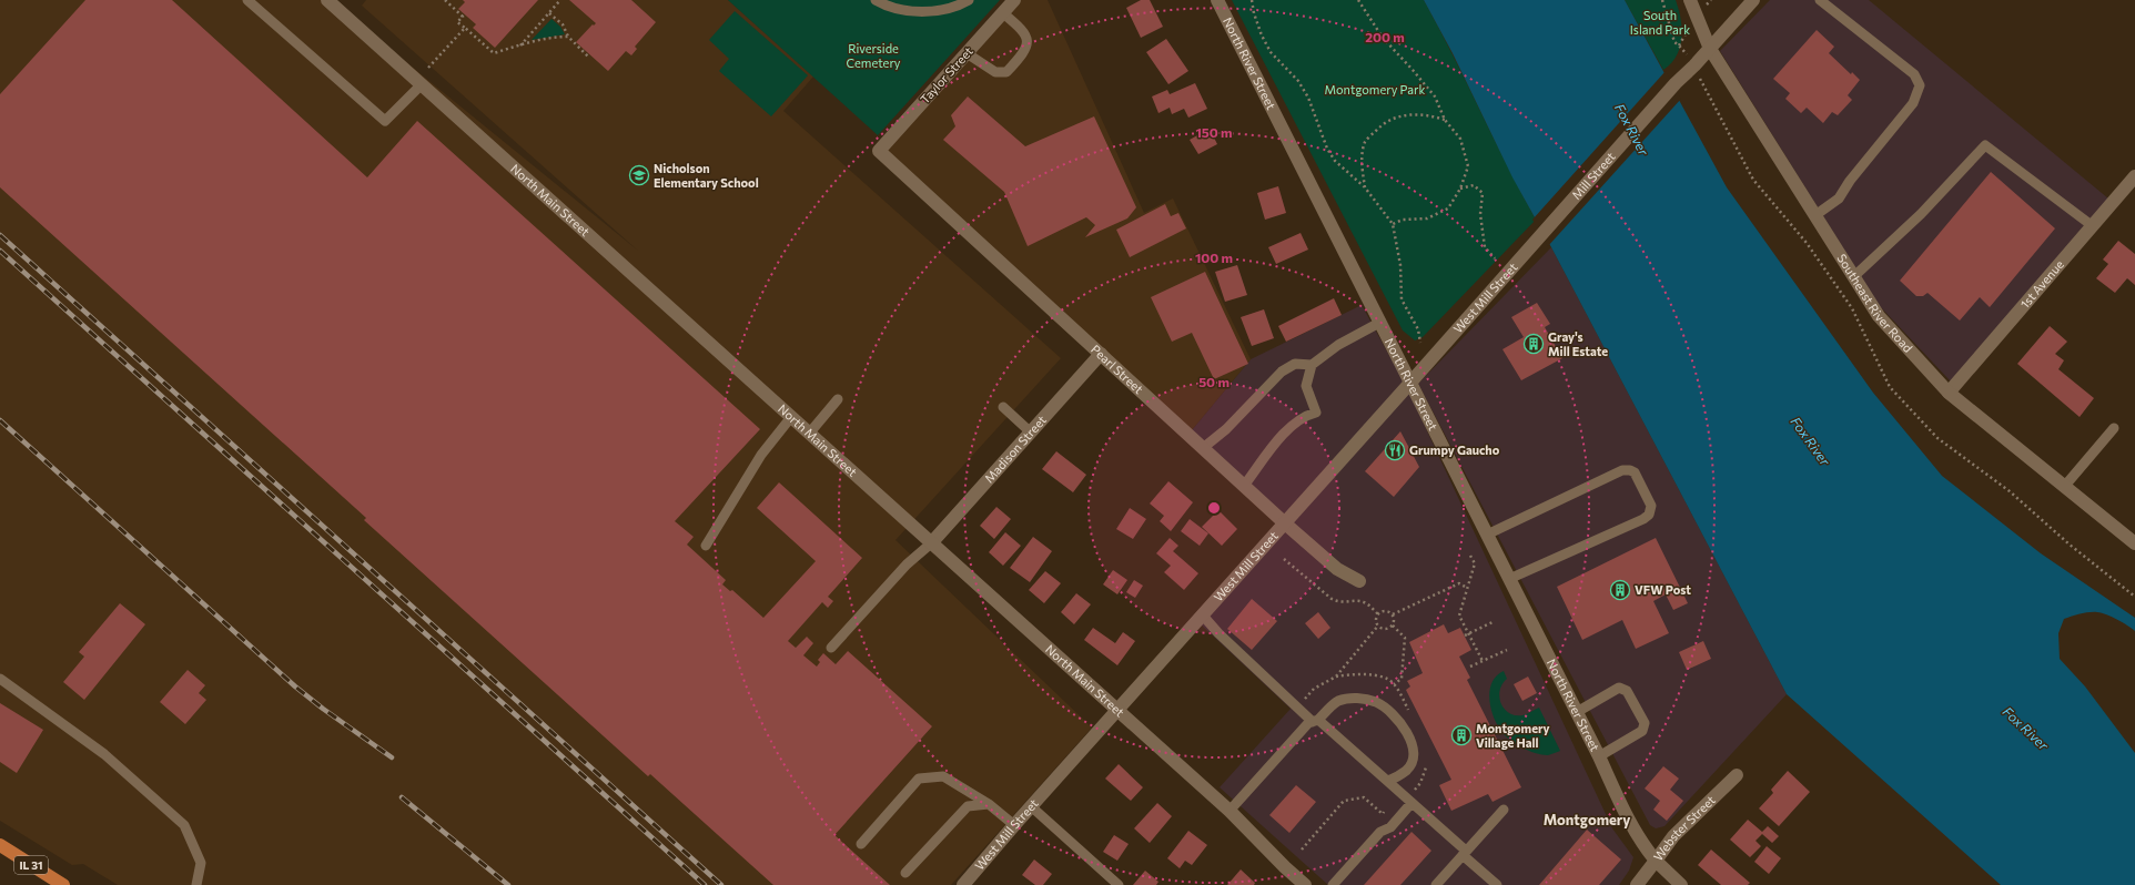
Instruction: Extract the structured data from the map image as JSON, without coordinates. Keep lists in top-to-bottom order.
{
  "streets": {
    "main road": ["IL 31"],
    "street": [
      "North River Street",
      "Taylor Street",
      "Mill Street",
      "North Main Street",
      "1st Avenue",
      "West Mill Street",
      "Southeast River Road",
      "Pearl Street",
      "Madison Street",
      "Webster Street"
    ]
  },
  "crossings": [
    ["North River Street", "West Mill Street"],
    ["North River Street", "Webster Street"],
    ["Taylor Street", "Pearl Street"],
    ["Mill Street", "West Mill Street"],
    ["Mill Street", "Southeast River Road"],
    ["North Main Street", "West Mill Street"],
    ["North Main Street", "Madison Street"],
    ["1st Avenue", "Southeast River Road"],
    ["West Mill Street", "Pearl Street"],
    ["Pearl Street", "Madison Street"]
  ],
  "districts": ["Montgomery"],
  "water": ["Fox River"],
  "parks": ["South Island Park", "Riverside Cemetery", "Montgomery Park"],
  "places": {
    "school or university": ["Nicholson Elementary School"],
    "building": ["Gray's Mill Estate", "VFW Post", "Montgomery Village Hall"],
    "restaurant": ["Grumpy Gaucho"]
  },
  "rings": [
    "200 m",
    "150 m",
    "100 m",
    "50 m"
  ]
}
